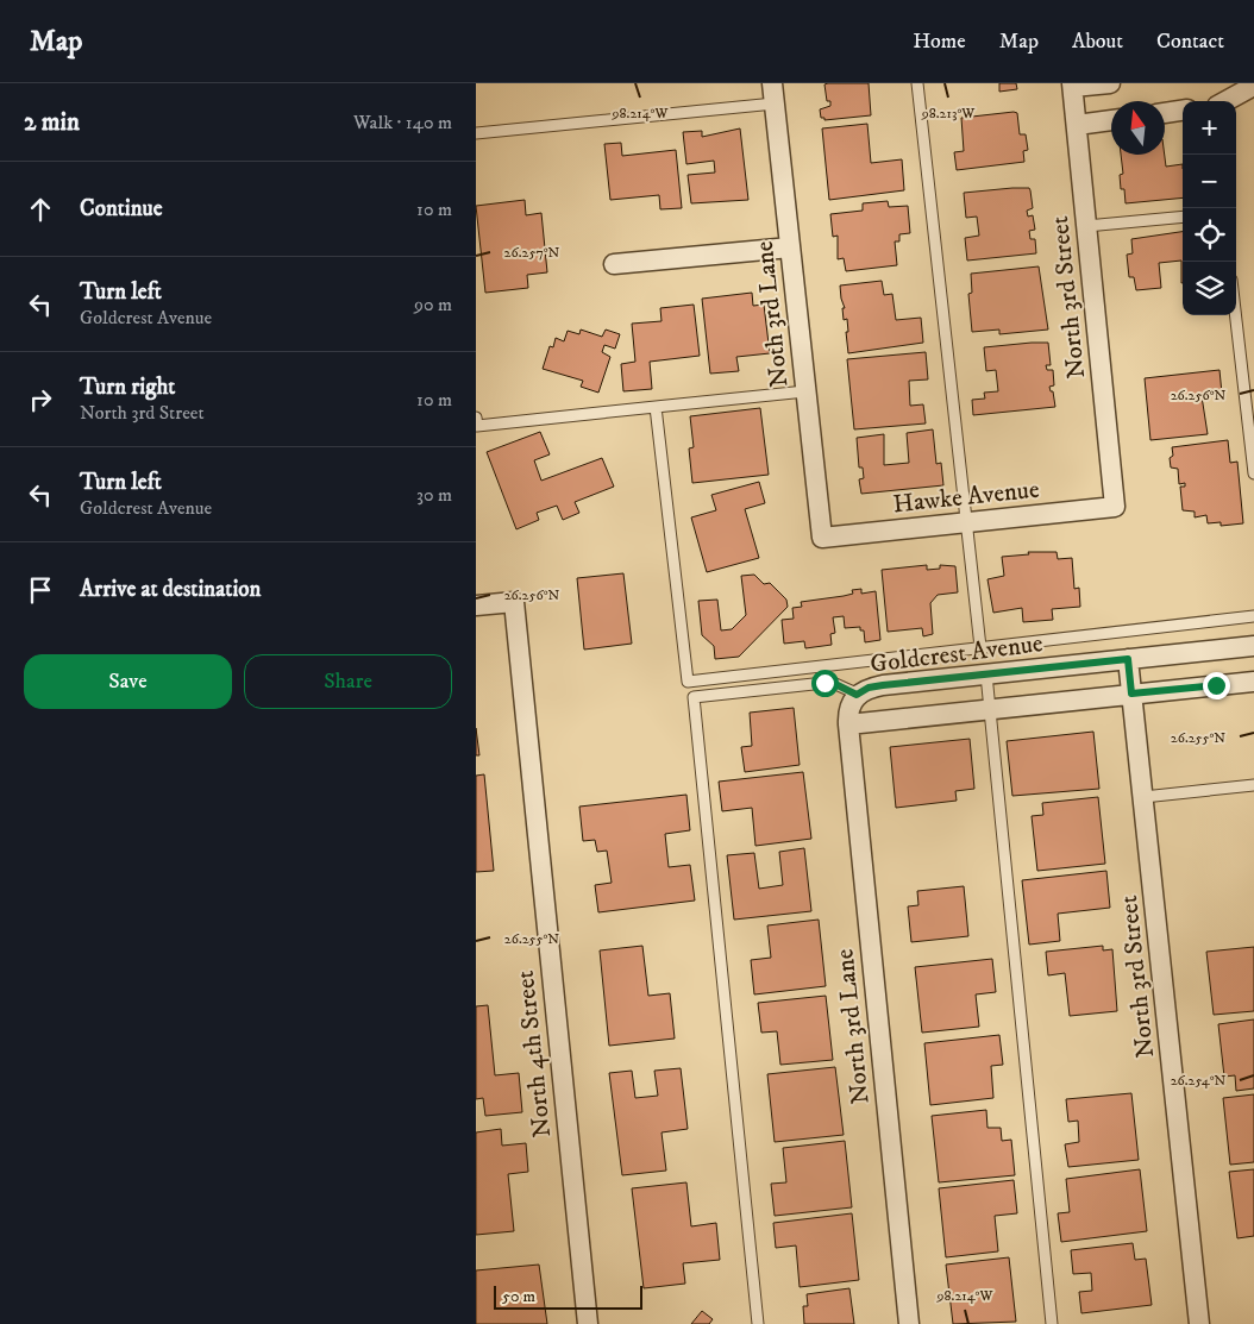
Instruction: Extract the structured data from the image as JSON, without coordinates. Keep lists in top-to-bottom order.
{
  "streets": {
    "street": [
      "North 3rd Street",
      "Noth 3rd Lane",
      "Hawke Avenue",
      "Goldcrest Avenue",
      "North 3rd Lane",
      "North 4th Street"
    ]
  },
  "crossings": [
    ["North 3rd Street", "Hawke Avenue"],
    ["North 3rd Street", "Goldcrest Avenue"],
    ["Noth 3rd Lane", "Hawke Avenue"],
    ["Goldcrest Avenue", "North 3rd Lane"]
  ],
  "scale_bar": "50 m",
  "north": "top",
  "page": {
    "header": "Map",
    "nav": [
      "Home",
      "Map",
      "About",
      "Contact"
    ],
    "heading": ["2 min", "Walk · 140 m"],
    "map_buttons": ["+", "−"],
    "list": [
      ["Continue", "10 m"],
      ["Turn left", "Goldcrest Avenue", "90 m"],
      ["Turn right", "North 3rd Street", "10 m"],
      ["Turn left", "Goldcrest Avenue", "30 m"],
      "Arrive at destination"
    ],
    "buttons": ["Save", "Share"],
    "scale": "50 m"
  },
  "coordinates": [
    "98.214°W",
    "98.213°W",
    "26.257°N",
    "26.256°N",
    "26.255°N",
    "26.254°N"
  ]
}
